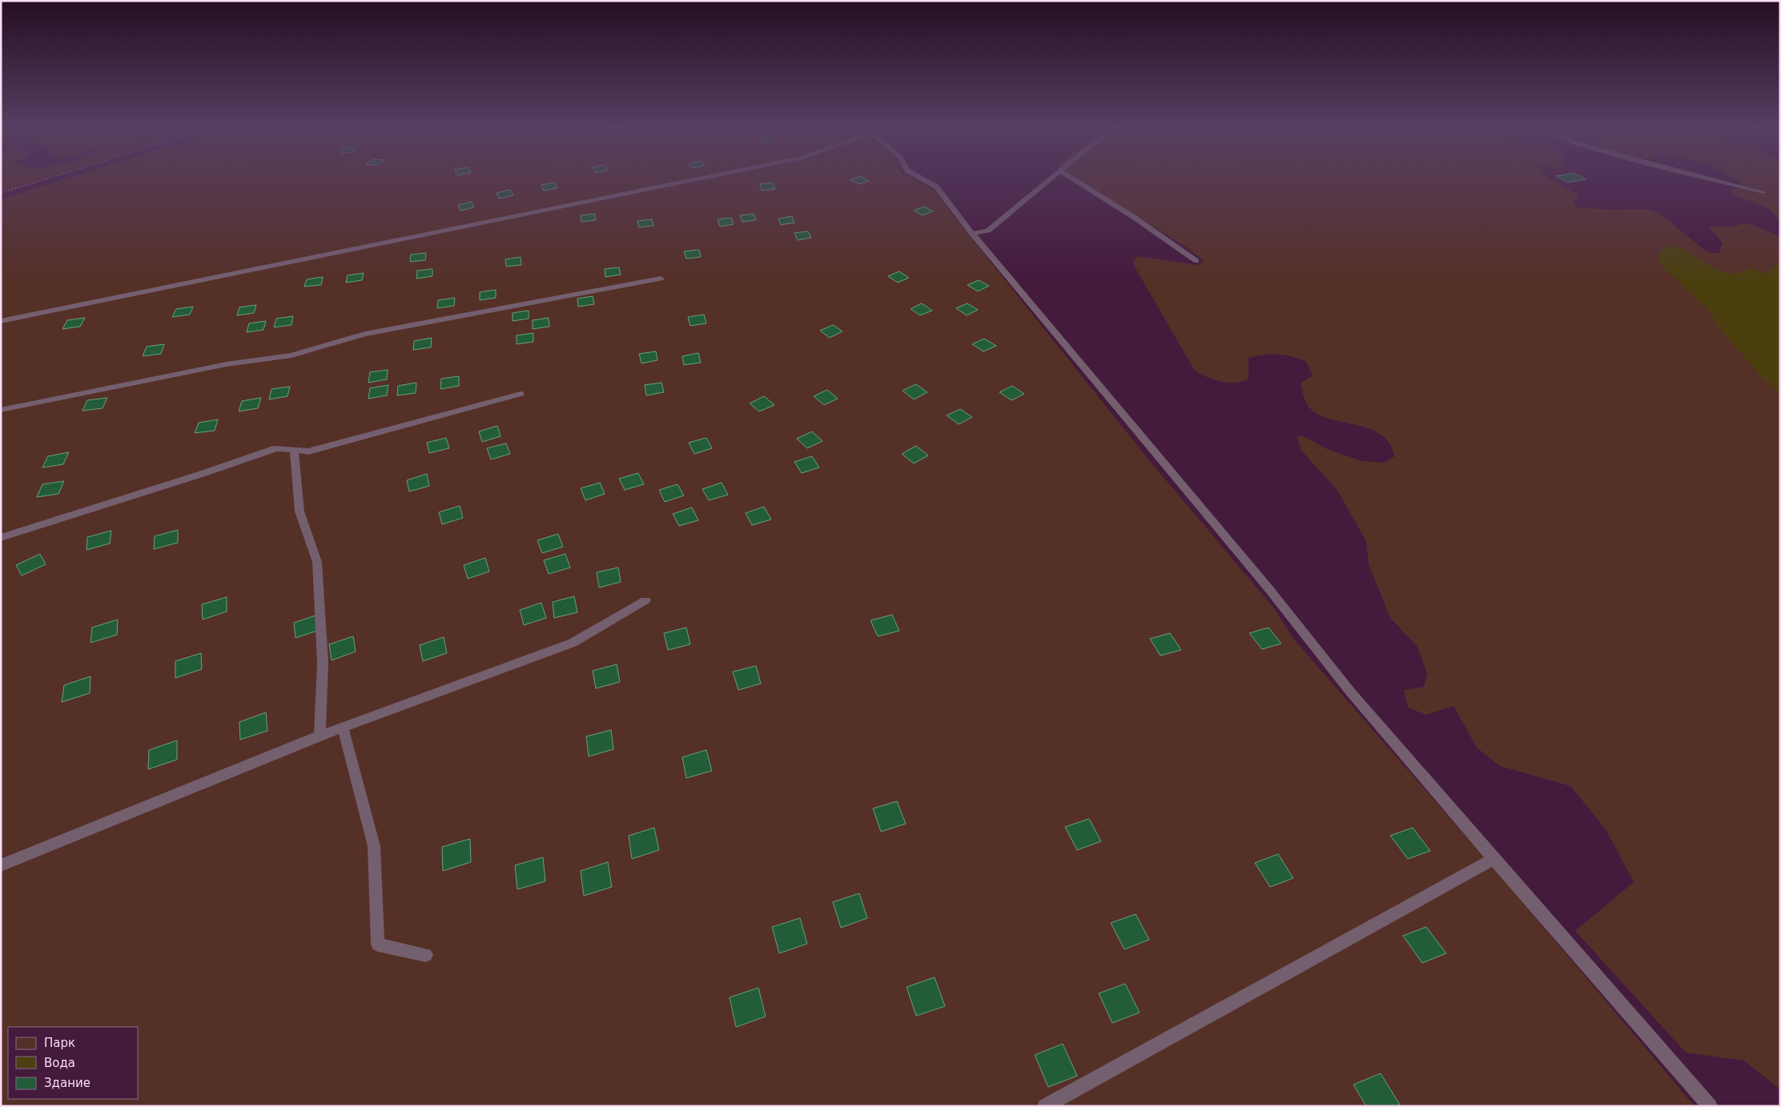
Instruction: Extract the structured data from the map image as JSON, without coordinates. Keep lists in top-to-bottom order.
{
  "legend": ["Парк", "Вода", "Здание"]
}
